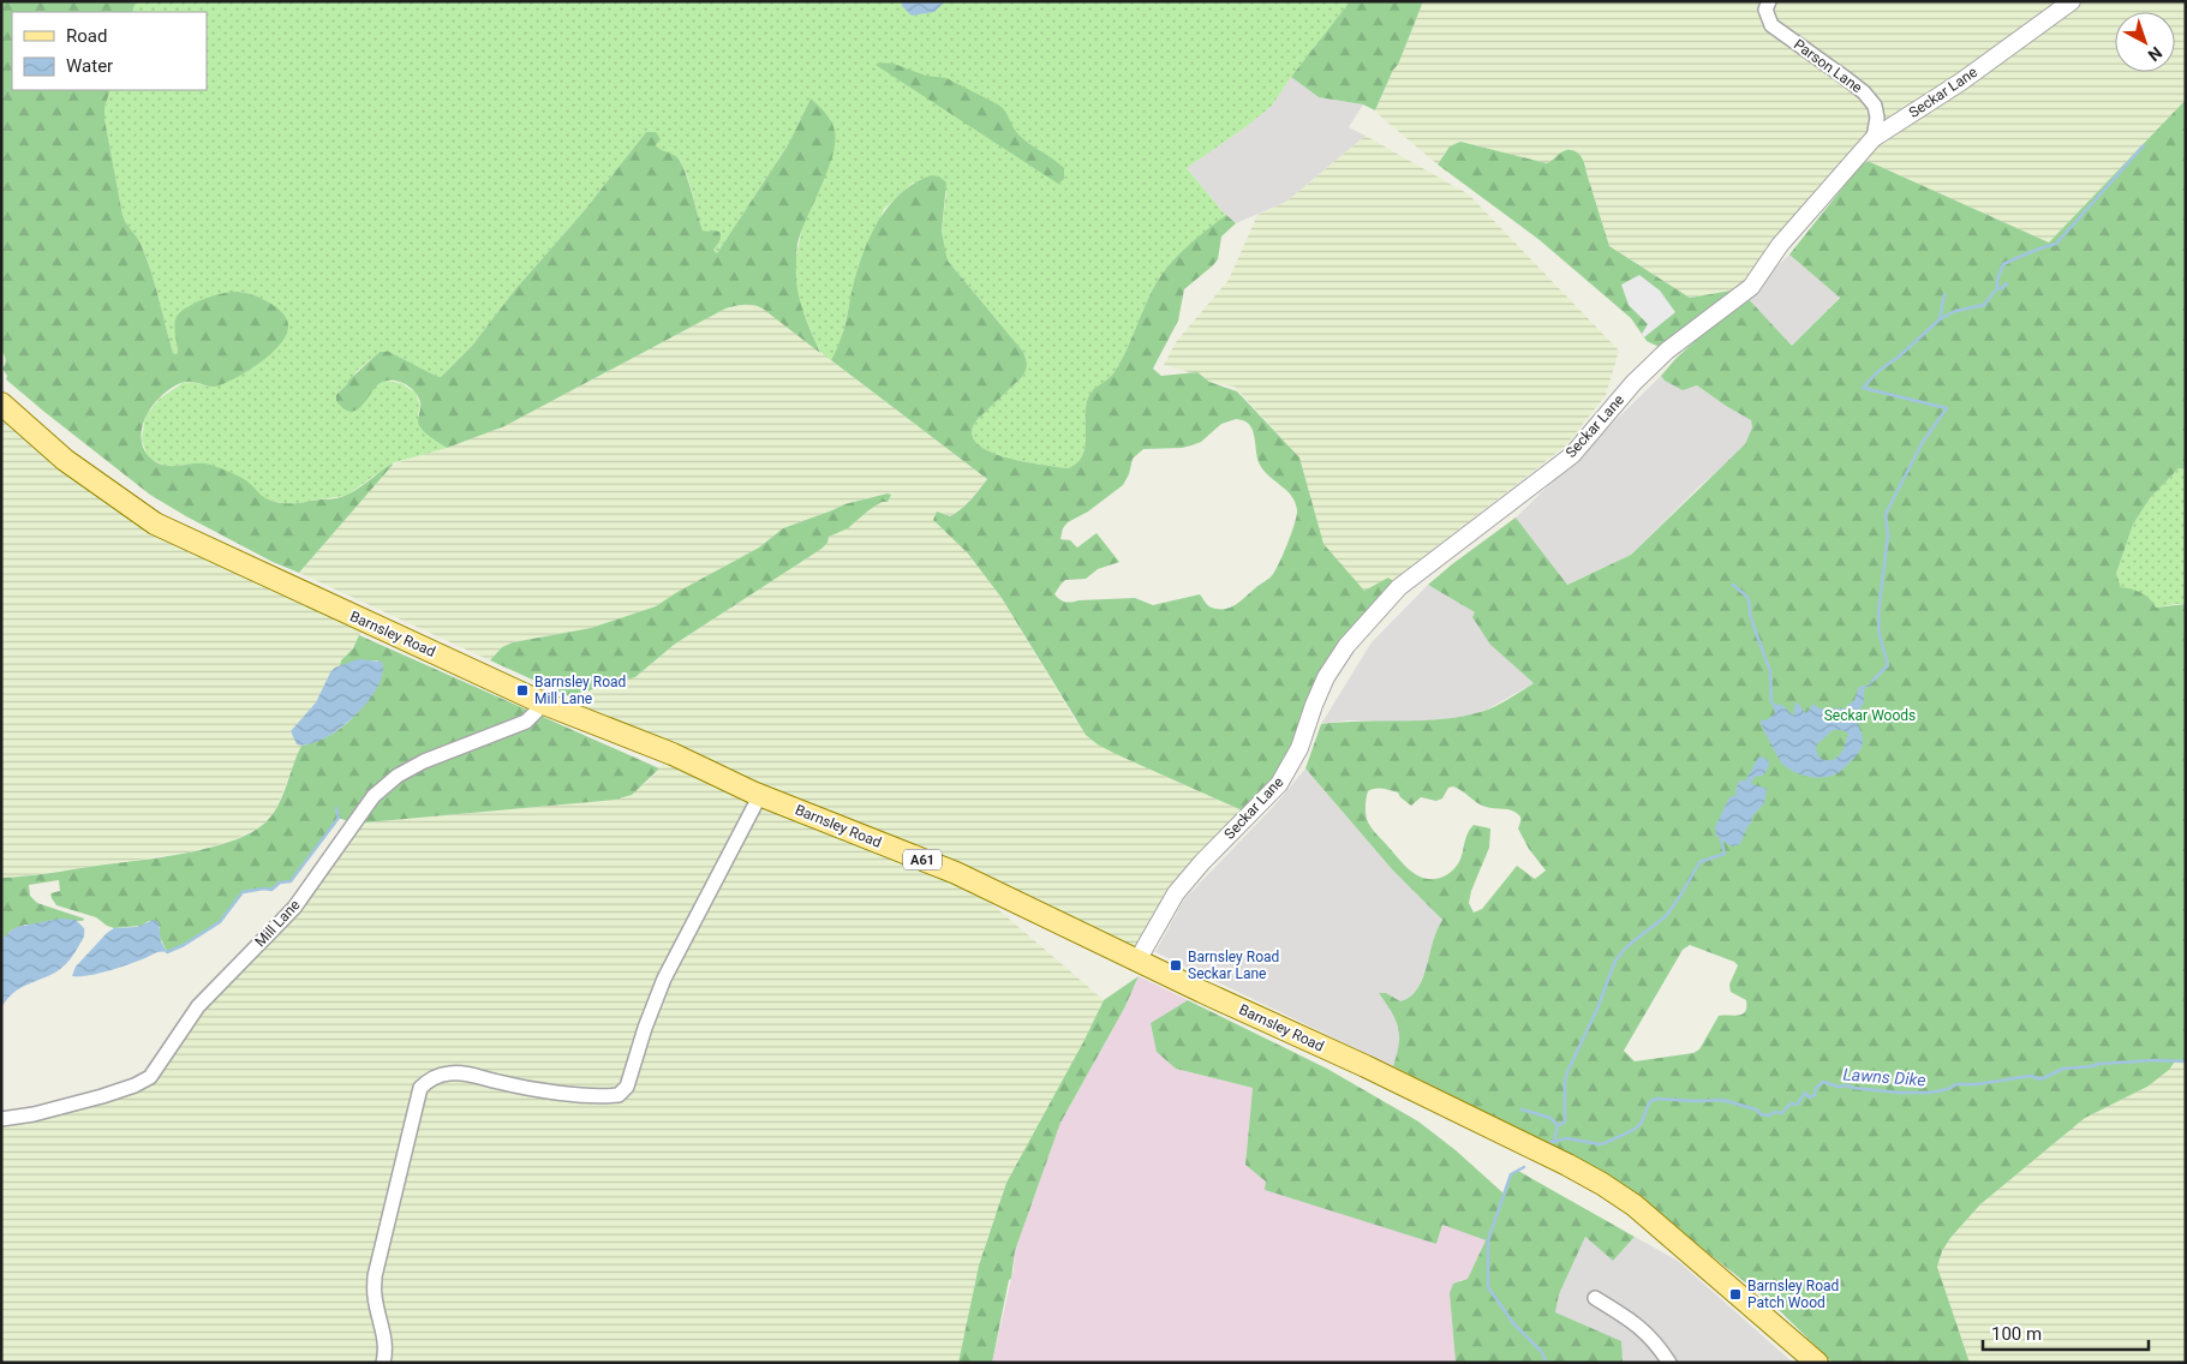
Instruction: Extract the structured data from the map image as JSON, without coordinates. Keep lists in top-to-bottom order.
{
  "streets": {
    "main road": ["Barnsley Road", "A61"],
    "street": ["Parson Lane", "Seckar Lane", "Mill Lane"]
  },
  "crossings": [
    ["Parson Lane", "Seckar Lane"],
    ["Seckar Lane", "Barnsley Road"],
    ["Barnsley Road", "Mill Lane"]
  ],
  "water": ["Lawns Dike"],
  "parks": ["Seckar Woods"],
  "places": {
    "transit": ["Barnsley Road Mill Lane", "Barnsley Road Seckar Lane", "Barnsley Road Patch Wood"]
  },
  "legend": ["Road", "Water"],
  "scale_bar": "100 m",
  "north": "bottom right"
}
